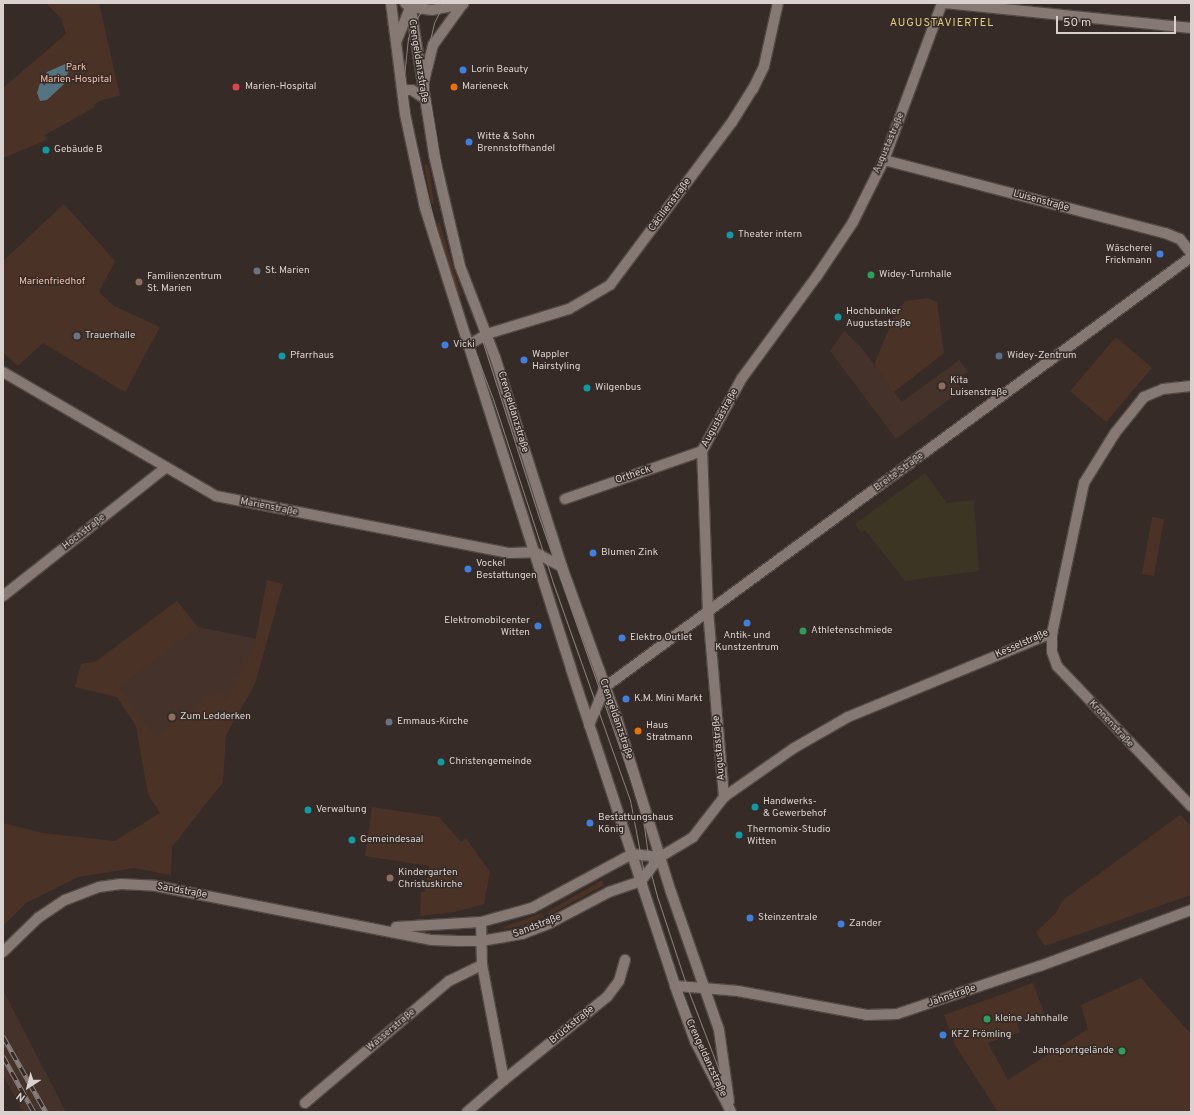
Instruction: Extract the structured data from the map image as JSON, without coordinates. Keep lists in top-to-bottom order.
{
  "streets": {
    "street": [
      "Crengeldanzstraße",
      "Augustastraße",
      "Luisenstraße",
      "Cäcilienstraße",
      "Breite Straße",
      "Ortheck",
      "Marienstraße",
      "Hochstraße",
      "Kesselstraße",
      "Kronenstraße",
      "Sandstraße",
      "Jahnstraße",
      "Brückstraße",
      "Wasserstraße"
    ]
  },
  "crossings": [
    ["Crengeldanzstraße", "Cäcilienstraße"],
    ["Crengeldanzstraße", "Breite Straße"],
    ["Crengeldanzstraße", "Marienstraße"],
    ["Crengeldanzstraße", "Sandstraße"],
    ["Crengeldanzstraße", "Jahnstraße"],
    ["Augustastraße", "Luisenstraße"],
    ["Augustastraße", "Breite Straße"],
    ["Augustastraße", "Ortheck"],
    ["Augustastraße", "Kesselstraße"],
    ["Marienstraße", "Hochstraße"],
    ["Kesselstraße", "Kronenstraße"]
  ],
  "districts": ["AUGUSTAVIERTEL"],
  "parks": ["Park Marien-Hospital", "Marienfriedhof"],
  "places": [
    "Lorin Beauty",
    "Marien-Hospital",
    "Marieneck",
    "Witte & Sohn Brennstoffhandel",
    "Gebäude B",
    "Theater intern",
    "Wäscherei Frickmann",
    "St. Marien",
    "Widey-Turnhalle",
    "Familienzentrum St. Marien",
    "Hochbunker Augustastraße",
    "Trauerhalle",
    "Vicki",
    "Pfarrhaus",
    "Widey-Zentrum",
    "Wappler Hairstyling",
    "Kita Luisenstraße",
    "Wilgenbus",
    "Blumen Zink",
    "Vockel Bestattungen",
    "Antik- und Kunstzentrum",
    "Elektromobilcenter Witten",
    "Athletenschmiede",
    "Elektro Outlet",
    "K.M. Mini Markt",
    "Zum Ledderken",
    "Emmaus-Kirche",
    "Haus Stratmann",
    "Christengemeinde",
    "Handwerks- & Gewerbehof",
    "Verwaltung",
    "Bestattungshaus König",
    "Thermomix-Studio Witten",
    "Gemeindesaal",
    "Kindergarten Christuskirche",
    "Steinzentrale",
    "Zander",
    "kleine Jahnhalle",
    "KFZ Frömling",
    "Jahnsportgelände"
  ],
  "scale_bar": "50 m",
  "north": "bottom left"
}
